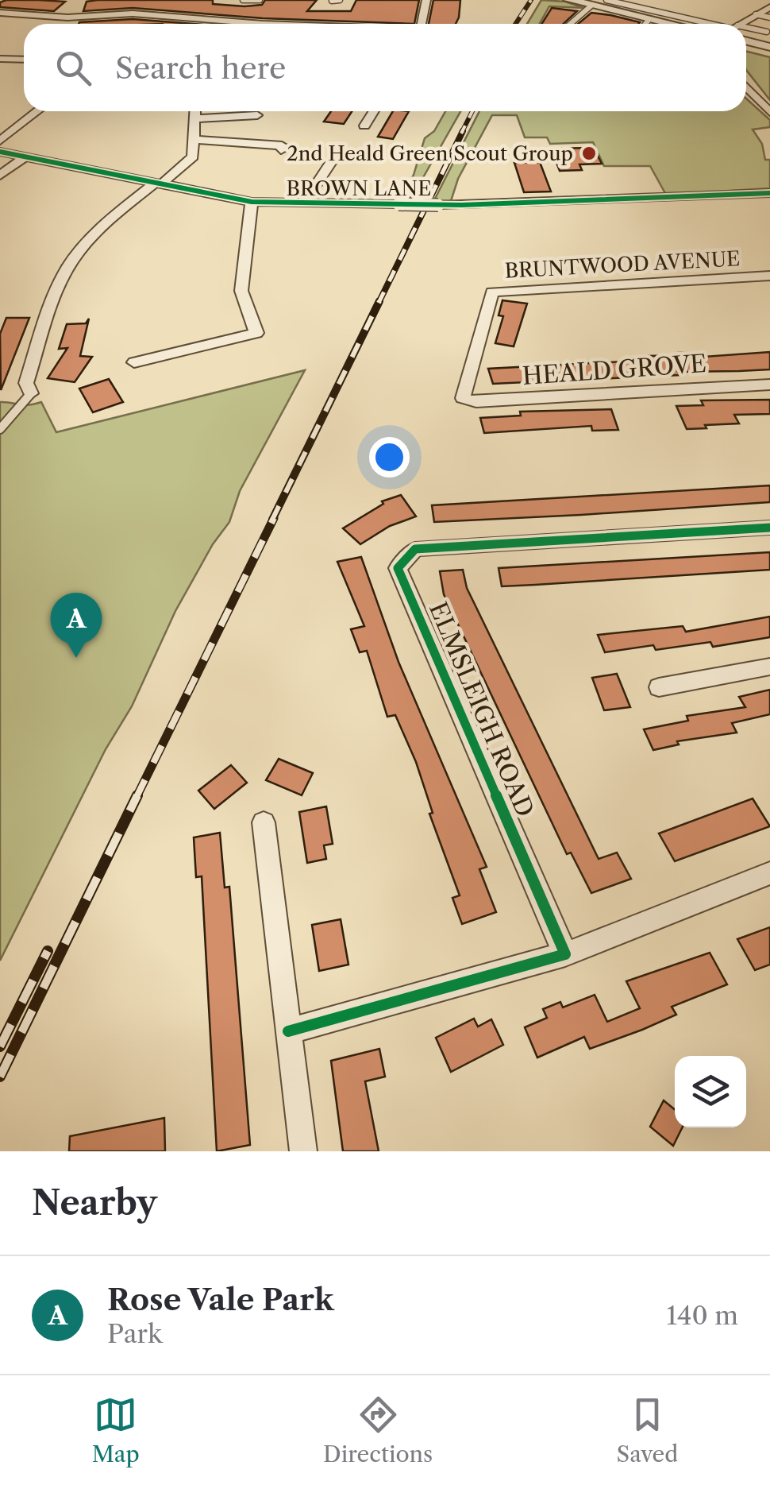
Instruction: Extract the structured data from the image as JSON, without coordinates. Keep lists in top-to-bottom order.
{
  "streets": {
    "street": [
      "BROWN LANE",
      "BRUNTWOOD AVENUE",
      "HEALD GROVE",
      "ELMSLEIGH ROAD"
    ]
  },
  "crossings": [
    ["BRUNTWOOD AVENUE", "HEALD GROVE"]
  ],
  "places": ["2nd Heald Green Scout Group"],
  "page": {
    "search": "Search here",
    "pins": "A",
    "heading": "Nearby",
    "list": [
      {
        "mark": "A",
        "name": "Rose Vale Park",
        "note": "Park",
        "value": "140 m"
      }
    ],
    "nav": ["Map", "Directions", "Saved"]
  }
}
